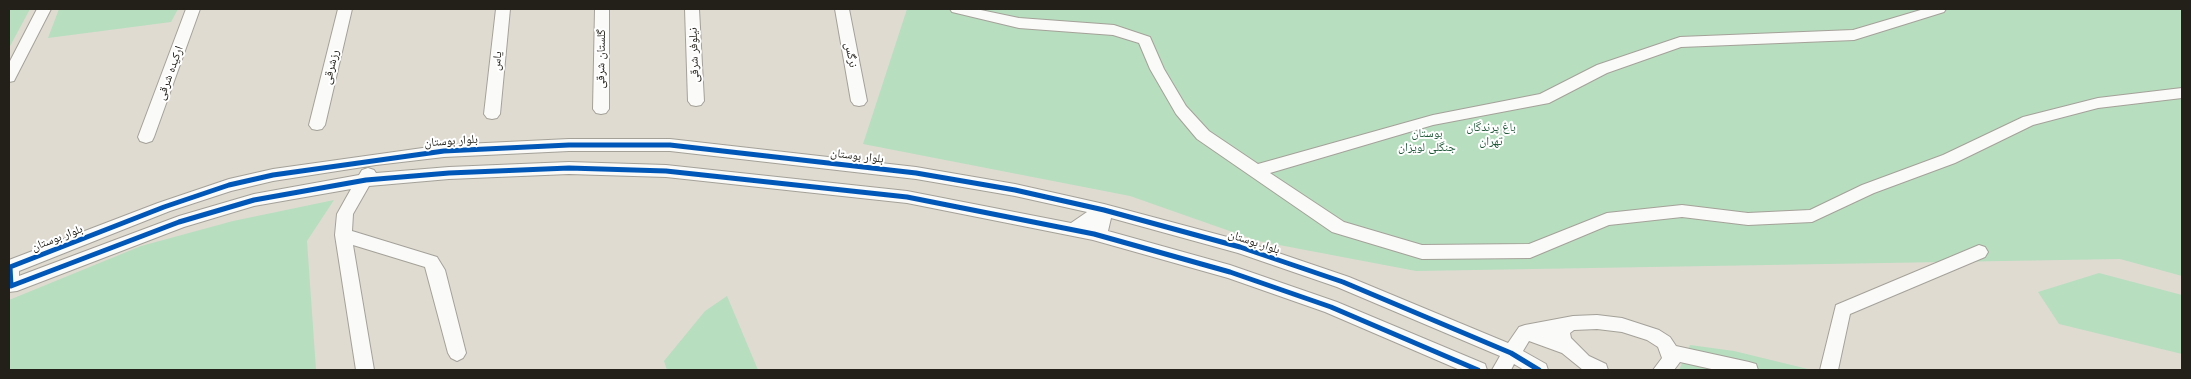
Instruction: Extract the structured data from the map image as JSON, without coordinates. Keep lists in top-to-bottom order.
{
  "streets": {
    "street": [
      "نیلوفر شرقی",
      "نرگس",
      "گلستان شرقی",
      "یاس",
      "رزشرقی",
      "ارکیده شرقی",
      "بلوار بوستان"
    ]
  },
  "parks": ["باغ پرندگان تهران", "بوستان جنگلی لویزان"]
}
